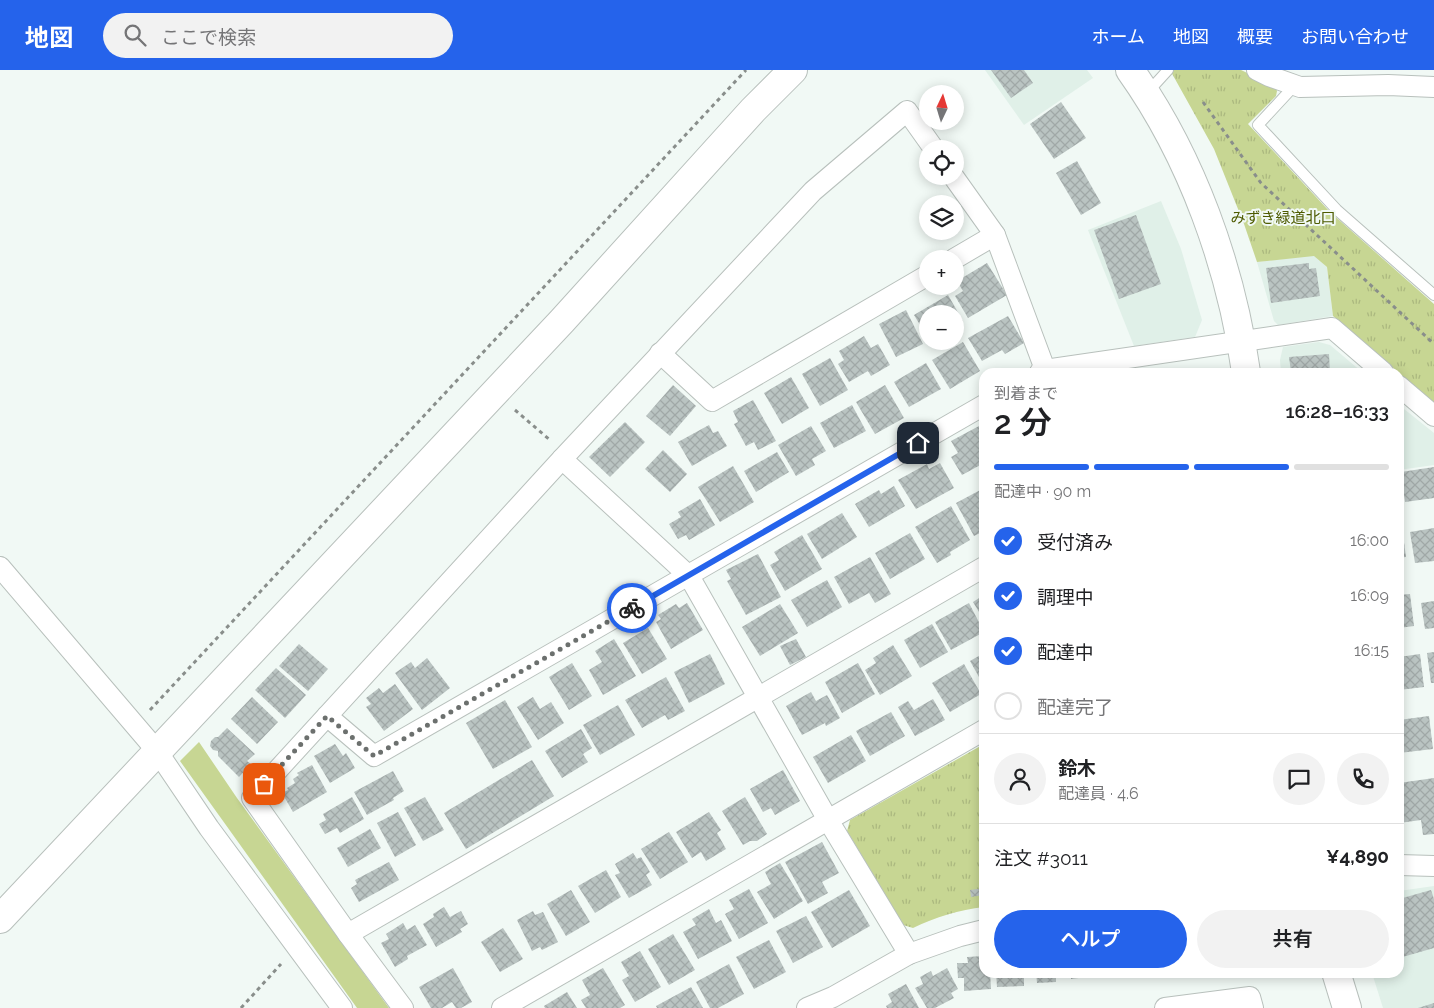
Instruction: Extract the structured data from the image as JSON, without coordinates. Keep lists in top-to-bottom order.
{
  "parks": ["みずき緑道北口"],
  "north": "top",
  "page": {
    "header": "地図",
    "search": "ここで検索",
    "nav": [
      "ホーム",
      "地図",
      "概要",
      "お問い合わせ"
    ],
    "map_buttons": ["+", "−"],
    "heading": ["2 分", "到着まで", "16:28–16:33"],
    "panel": [
      "鈴木",
      "配達員 · 4.6",
      "注文 #3011",
      "¥4,890"
    ],
    "bar": "配達中 · 90 m",
    "list": [
      ["受付済み", "16:00"],
      ["調理中", "16:09"],
      ["配達中", "16:15"],
      "配達完了"
    ],
    "buttons": ["ヘルプ", "共有"]
  }
}
